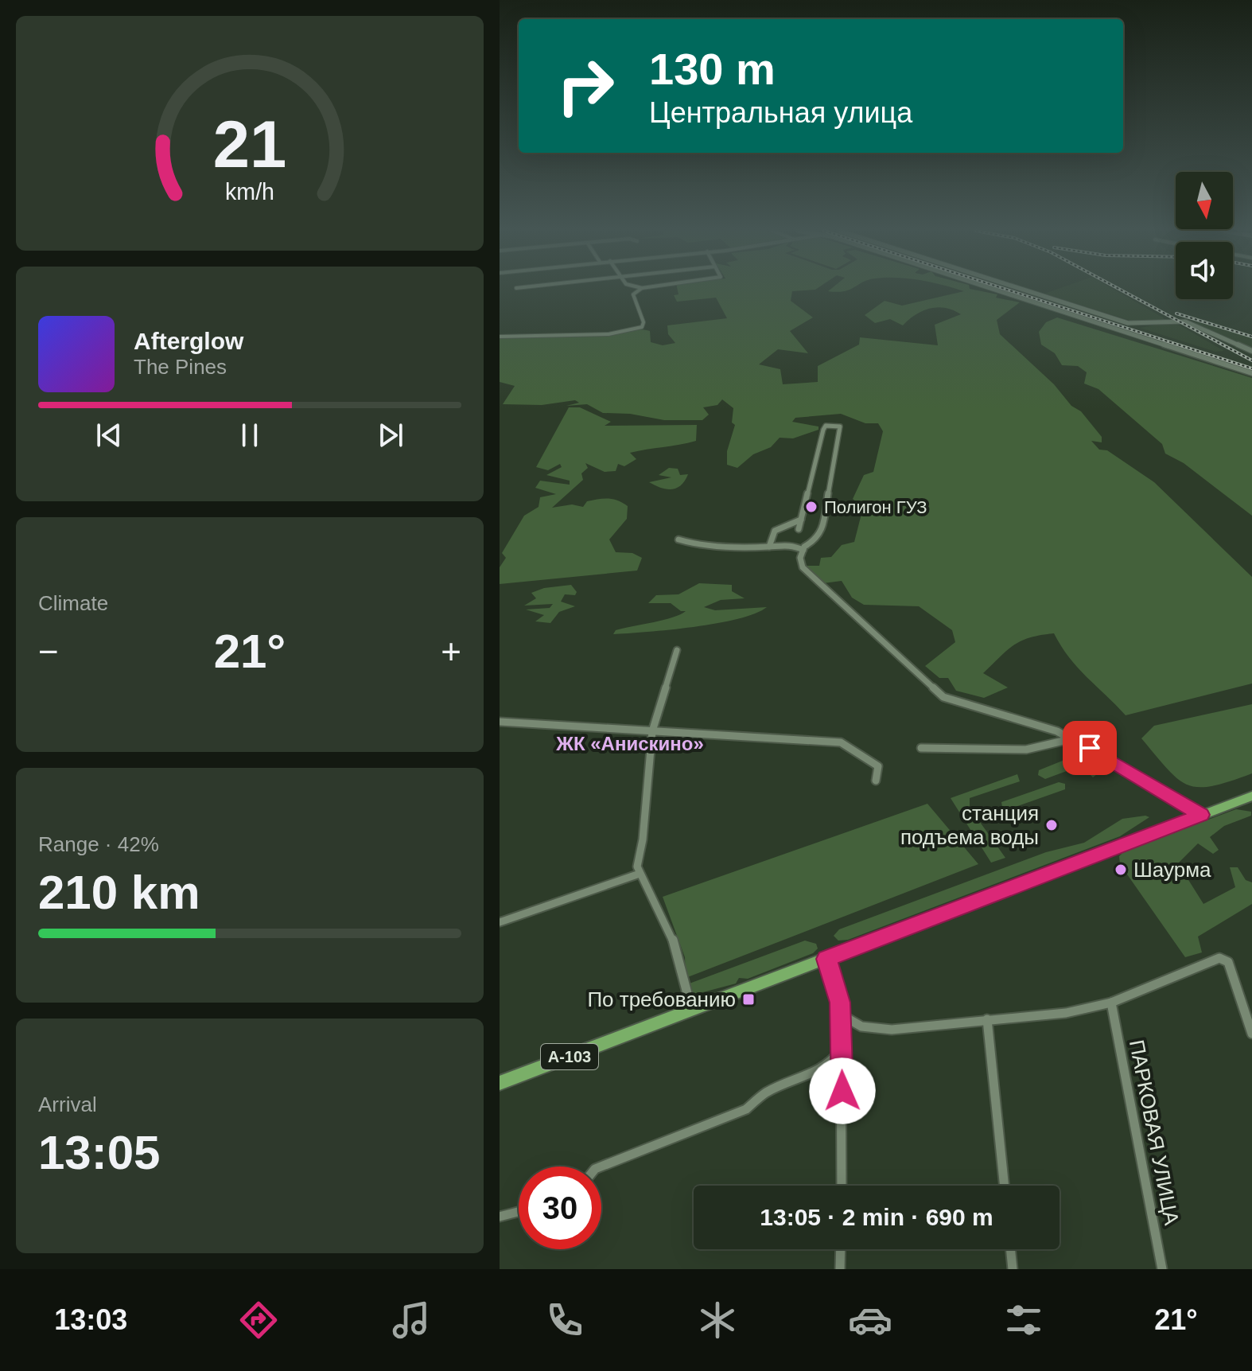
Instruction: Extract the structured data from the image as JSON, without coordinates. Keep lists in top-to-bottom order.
{
  "streets": {
    "main road": ["А-103"],
    "street": ["ПАРКОВАЯ УЛИЦА"]
  },
  "districts": ["ЖК «Анискино»"],
  "places": {
    "other": ["Полигон ГУЗ", "станция подъема воды", "Шаурма"],
    "transit": ["По требованию"]
  },
  "north": "bottom",
  "page": {
    "turn": ["130 m", "Центральная улица"],
    "song": ["Afterglow", "The Pines"],
    "tile": [
      "Climate",
      ["Range · 42%", "210 km"],
      ["Arrival", "13:05"]
    ],
    "heat": ["−", "21°", "+"],
    "limit": "30",
    "trip": "13:05 · 2 min · 690 m",
    "tabs": ["13:03", "21°"],
    "gauge": ["21", "km/h"]
  }
}
